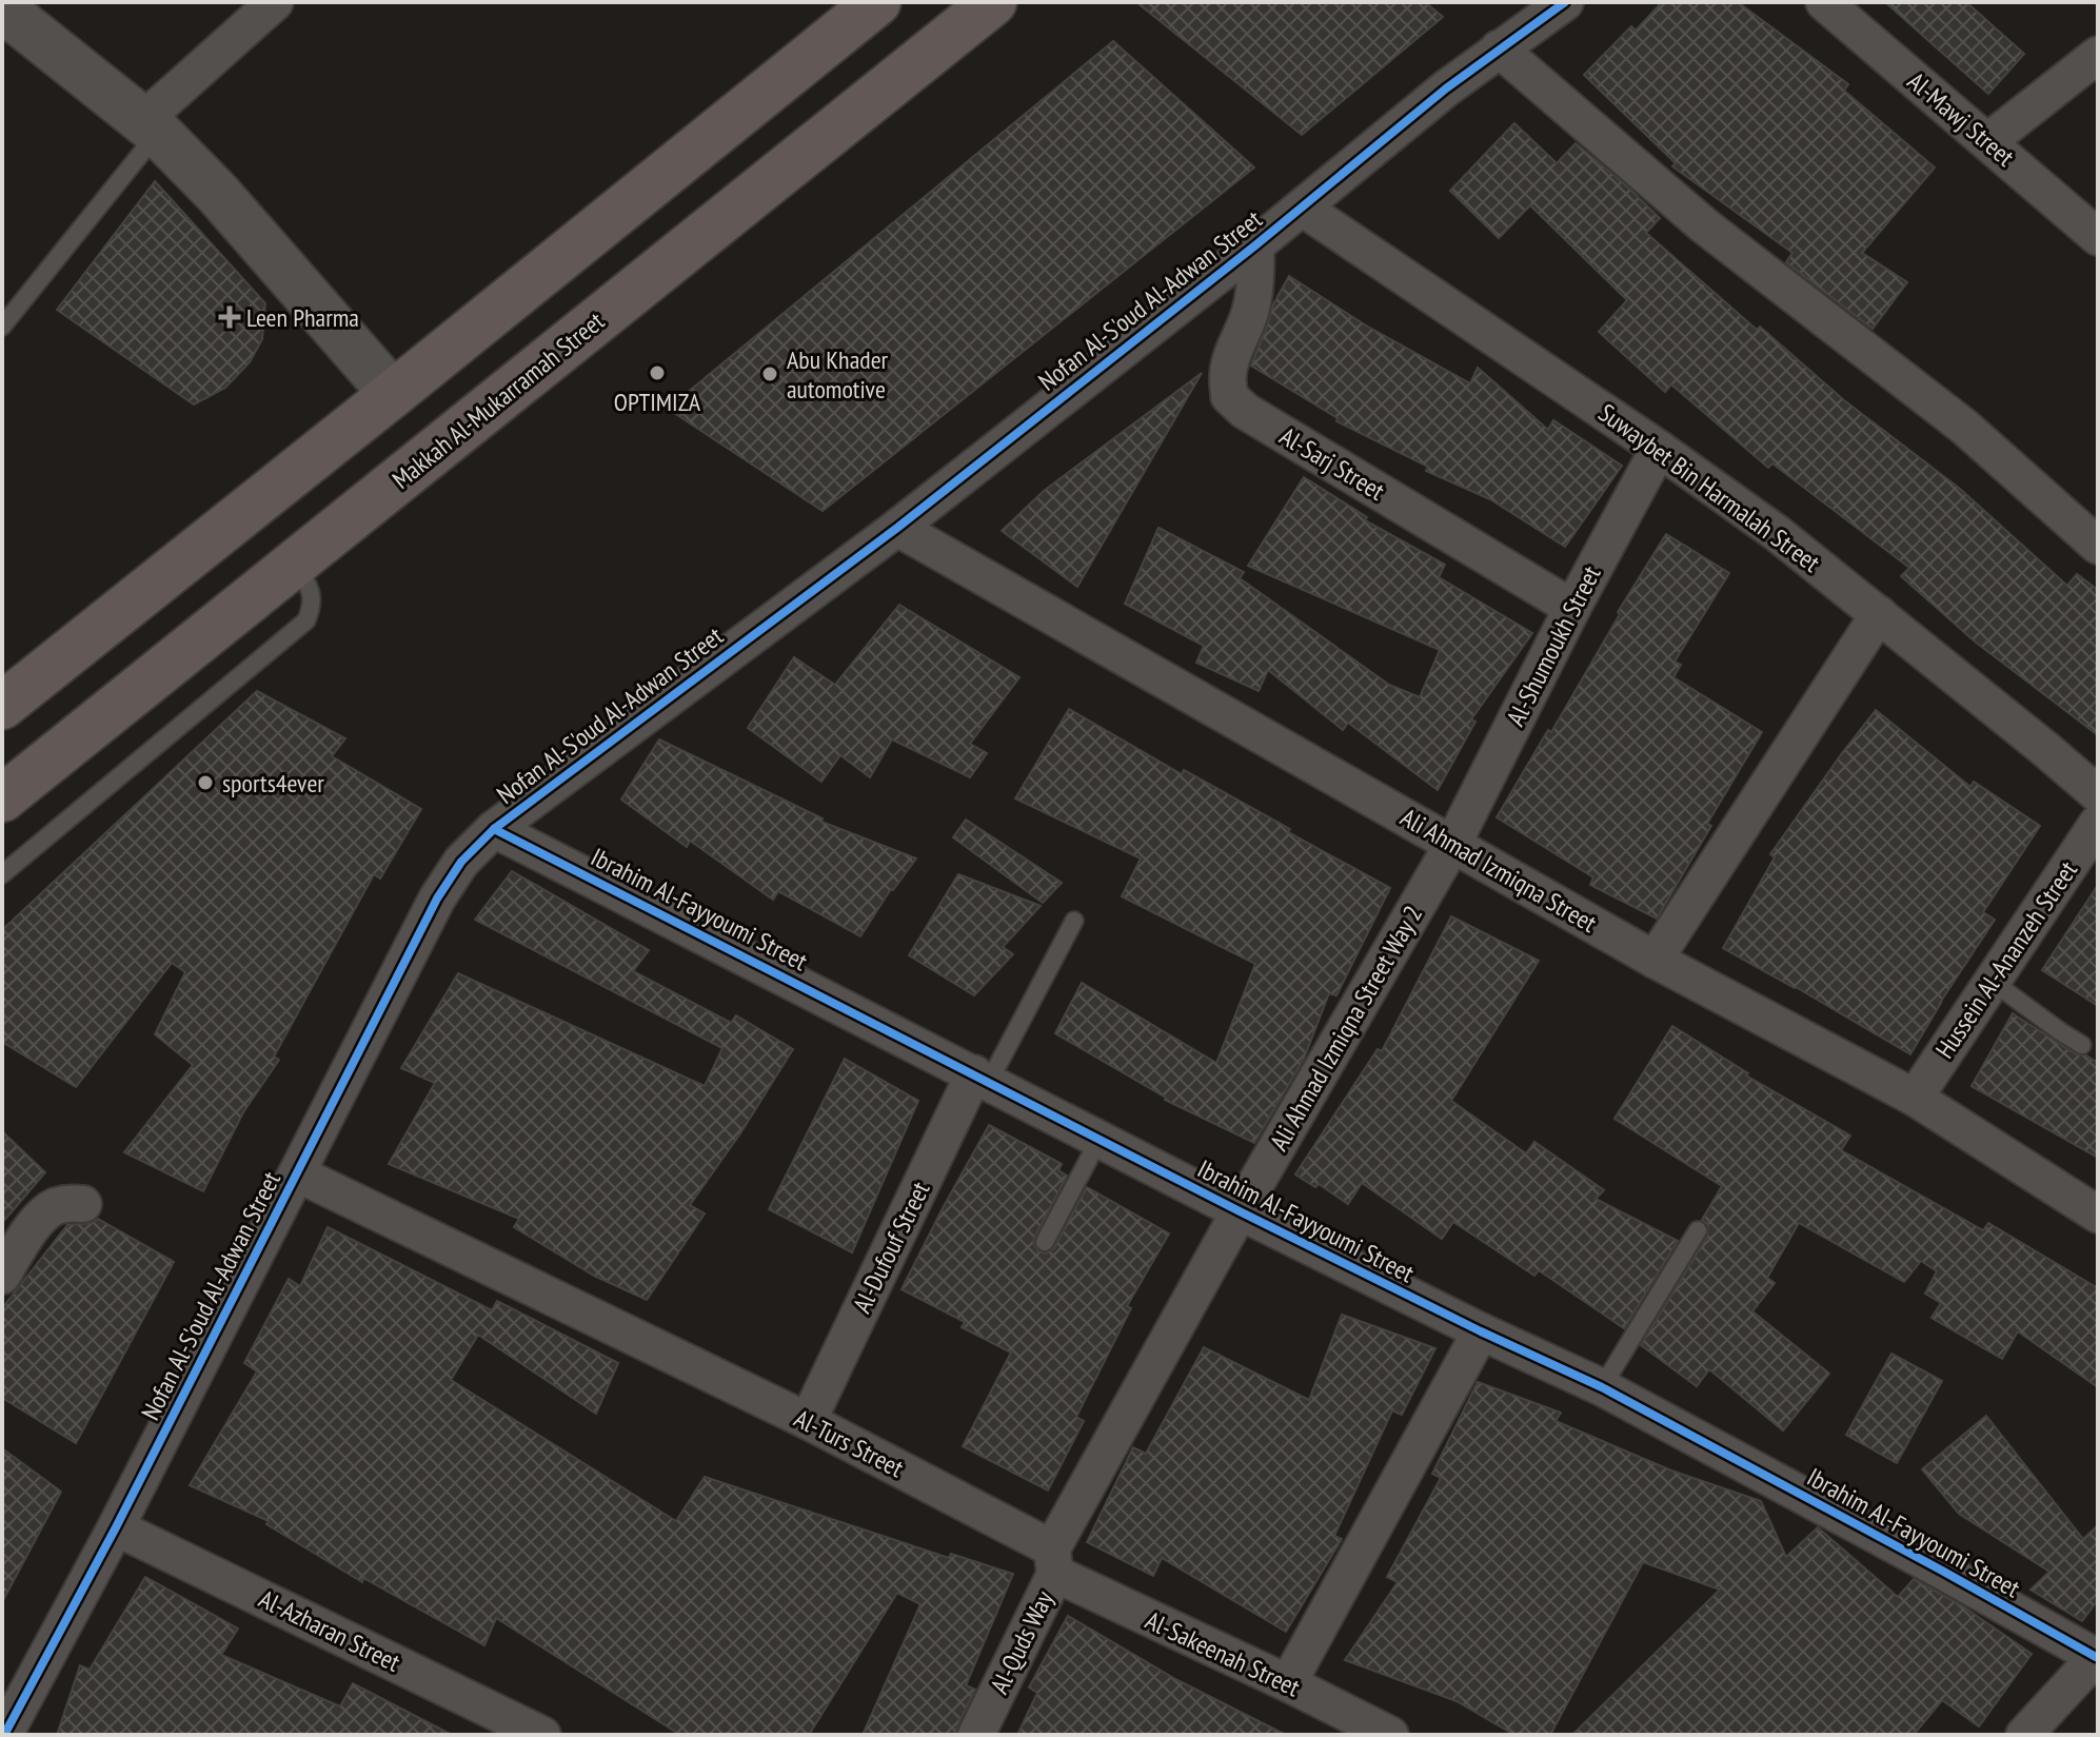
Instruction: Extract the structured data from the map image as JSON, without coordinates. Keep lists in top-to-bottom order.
{
  "streets": {
    "main road": ["Makkah Al-Mukarramah Street"],
    "street": [
      "Al-Mawj Street",
      "Nofan Al-S'oud Al-Adwan Street",
      "Al-Sarj Street",
      "Suwaybet Bin Harmalah Street",
      "Al-Shumoukh Street",
      "Ali Ahmad Izmiqna Street",
      "Ibrahim Al-Fayyoumi Street",
      "Hussein Al-Ananzeh Street",
      "Ali Ahmad Izmiqna Street Way 2",
      "Al-Dufouf Street",
      "Al-Turs Street",
      "Al-Azharan Street",
      "Al-Quds Way",
      "Al-Sakeenah Street"
    ]
  },
  "crossings": [
    ["Nofan Al-S'oud Al-Adwan Street", "Al-Sarj Street"],
    ["Nofan Al-S'oud Al-Adwan Street", "Suwaybet Bin Harmalah Street"],
    ["Nofan Al-S'oud Al-Adwan Street", "Ali Ahmad Izmiqna Street"],
    ["Nofan Al-S'oud Al-Adwan Street", "Ibrahim Al-Fayyoumi Street"],
    ["Nofan Al-S'oud Al-Adwan Street", "Al-Turs Street"],
    ["Nofan Al-S'oud Al-Adwan Street", "Al-Azharan Street"],
    ["Al-Sarj Street", "Al-Shumoukh Street"],
    ["Suwaybet Bin Harmalah Street", "Al-Shumoukh Street"],
    ["Al-Shumoukh Street", "Ali Ahmad Izmiqna Street"],
    ["Al-Shumoukh Street", "Ali Ahmad Izmiqna Street Way 2"],
    ["Ali Ahmad Izmiqna Street", "Hussein Al-Ananzeh Street"],
    ["Ali Ahmad Izmiqna Street", "Ali Ahmad Izmiqna Street Way 2"],
    ["Ibrahim Al-Fayyoumi Street", "Ali Ahmad Izmiqna Street Way 2"],
    ["Ibrahim Al-Fayyoumi Street", "Al-Dufouf Street"],
    ["Al-Dufouf Street", "Al-Turs Street"],
    ["Al-Turs Street", "Al-Quds Way"],
    ["Al-Turs Street", "Al-Sakeenah Street"],
    ["Al-Quds Way", "Al-Sakeenah Street"]
  ],
  "places": {
    "health": ["Leen Pharma"],
    "other": ["OPTIMIZA", "Abu Khader automotive", "sports4ever"]
  }
}
